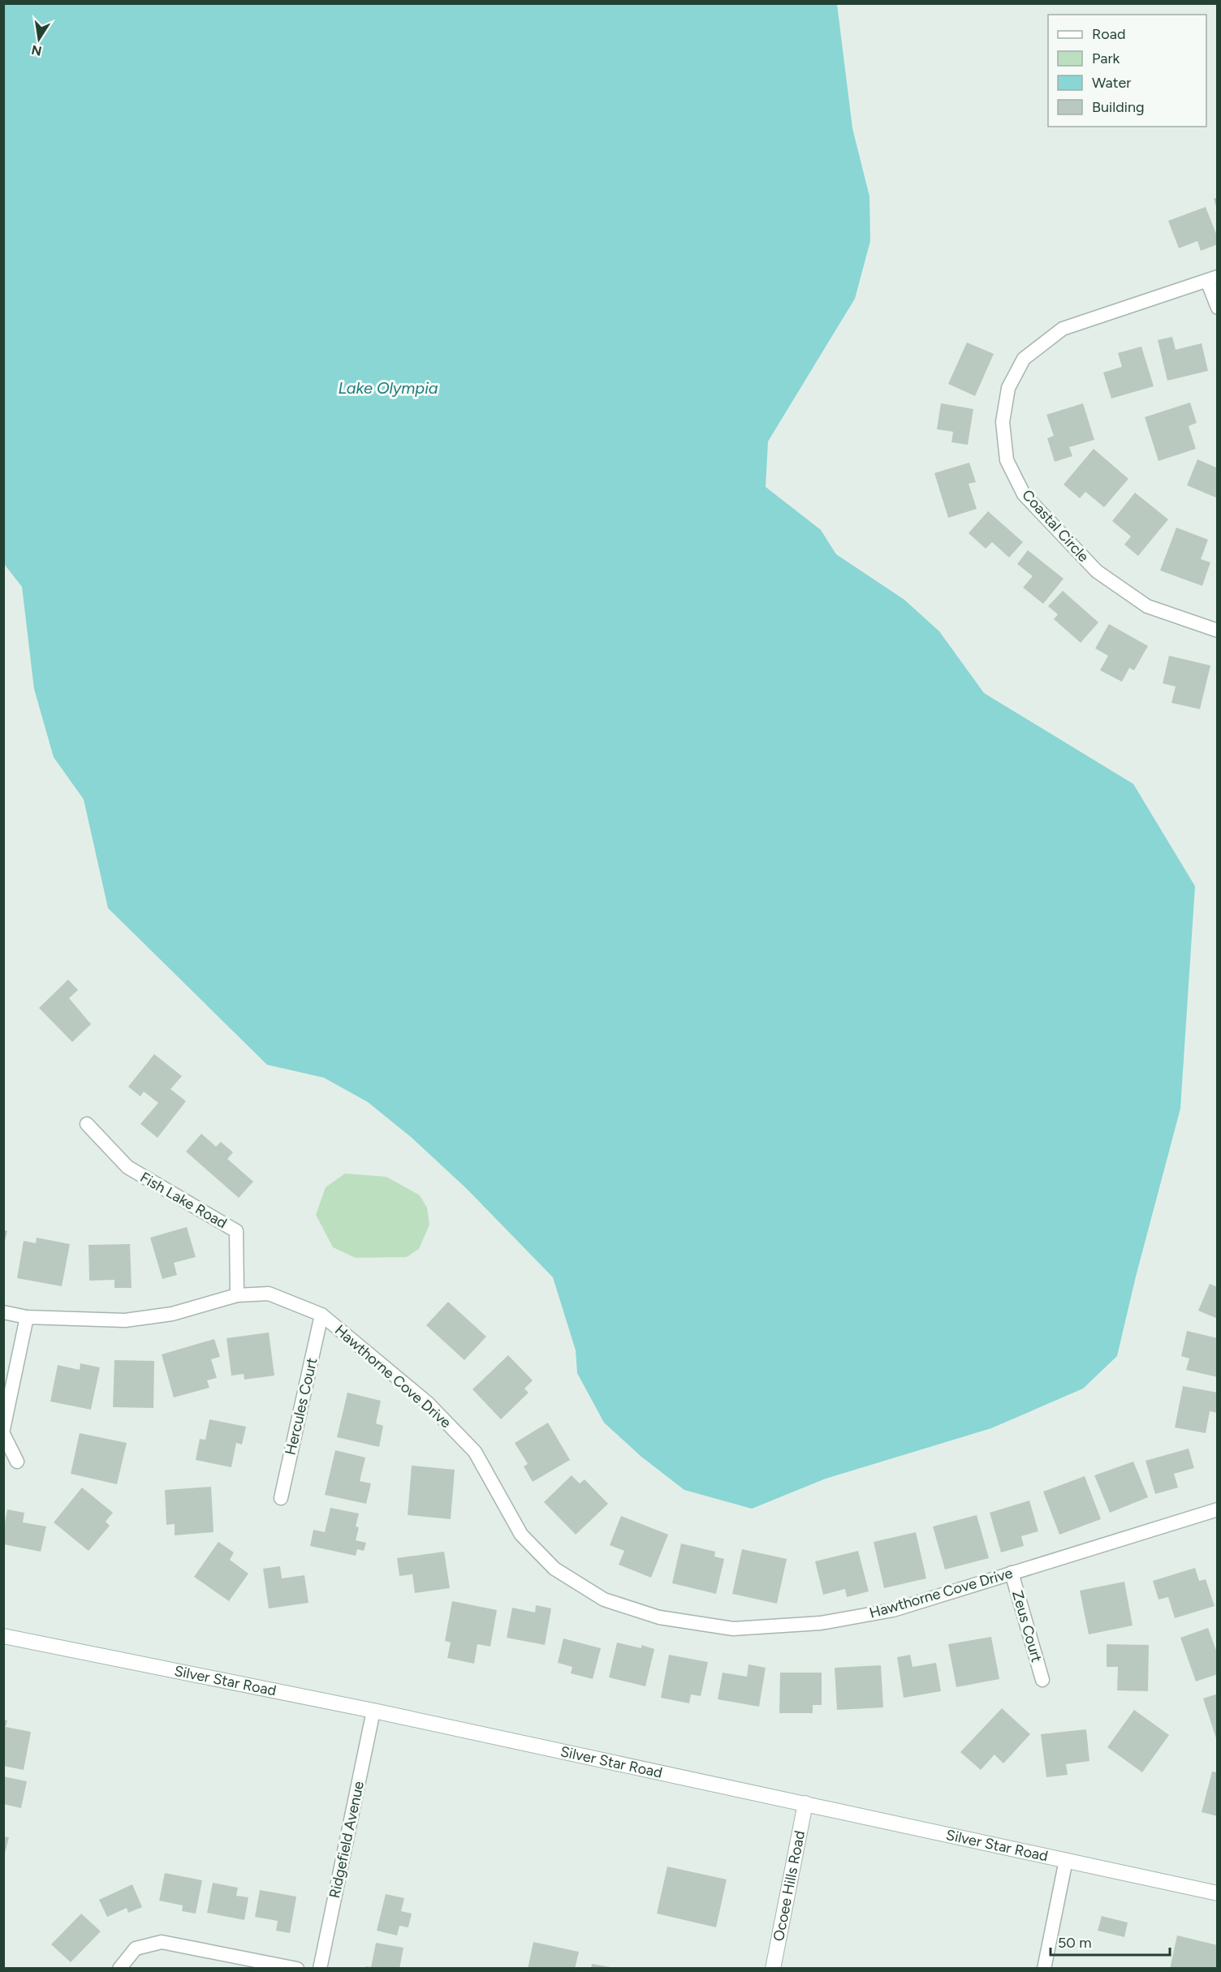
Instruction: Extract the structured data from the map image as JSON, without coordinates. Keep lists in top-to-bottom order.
{
  "streets": {
    "main road": ["Silver Star Road", "Ocoee Hills Road"],
    "street": [
      "Coastal Circle",
      "Fish Lake Road",
      "Hawthorne Cove Drive",
      "Hercules Court",
      "Zeus Court",
      "Ridgefield Avenue"
    ]
  },
  "crossings": [
    ["Fish Lake Road", "Hawthorne Cove Drive"],
    ["Hawthorne Cove Drive", "Hercules Court"],
    ["Hawthorne Cove Drive", "Zeus Court"],
    ["Silver Star Road", "Ridgefield Avenue"],
    ["Silver Star Road", "Ocoee Hills Road"]
  ],
  "water": ["Lake Olympia"],
  "legend": [
    "Road",
    "Park",
    "Water",
    "Building"
  ],
  "scale_bar": "50 m",
  "north": "bottom"
}
